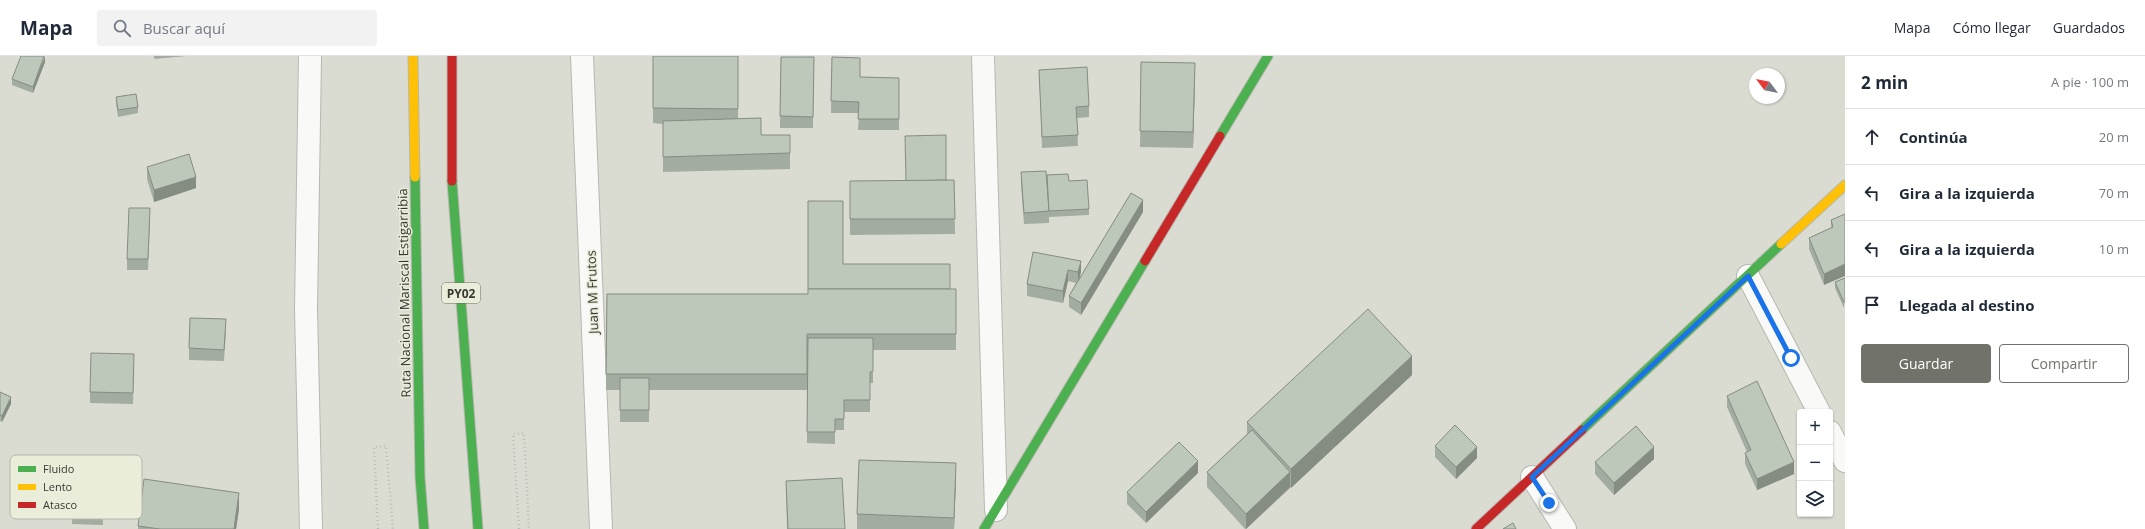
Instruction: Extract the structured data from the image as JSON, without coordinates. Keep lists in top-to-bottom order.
{
  "streets": {
    "main road": ["Ruta Nacional Mariscal Estigarribia", "PY02"],
    "street": ["Juan M Frutos"]
  },
  "legend": ["Fluido", "Lento", "Atasco"],
  "north": "top left",
  "page": {
    "header": "Mapa",
    "search": "Buscar aquí",
    "nav": ["Mapa", "Cómo llegar", "Guardados"],
    "heading": ["2 min", "A pie · 100 m"],
    "list": [
      ["Continúa", "20 m"],
      ["Gira a la izquierda", "70 m"],
      ["Gira a la izquierda", "10 m"],
      "Llegada al destino"
    ],
    "buttons": ["Guardar", "Compartir"],
    "map_buttons": ["+", "−"]
  }
}
